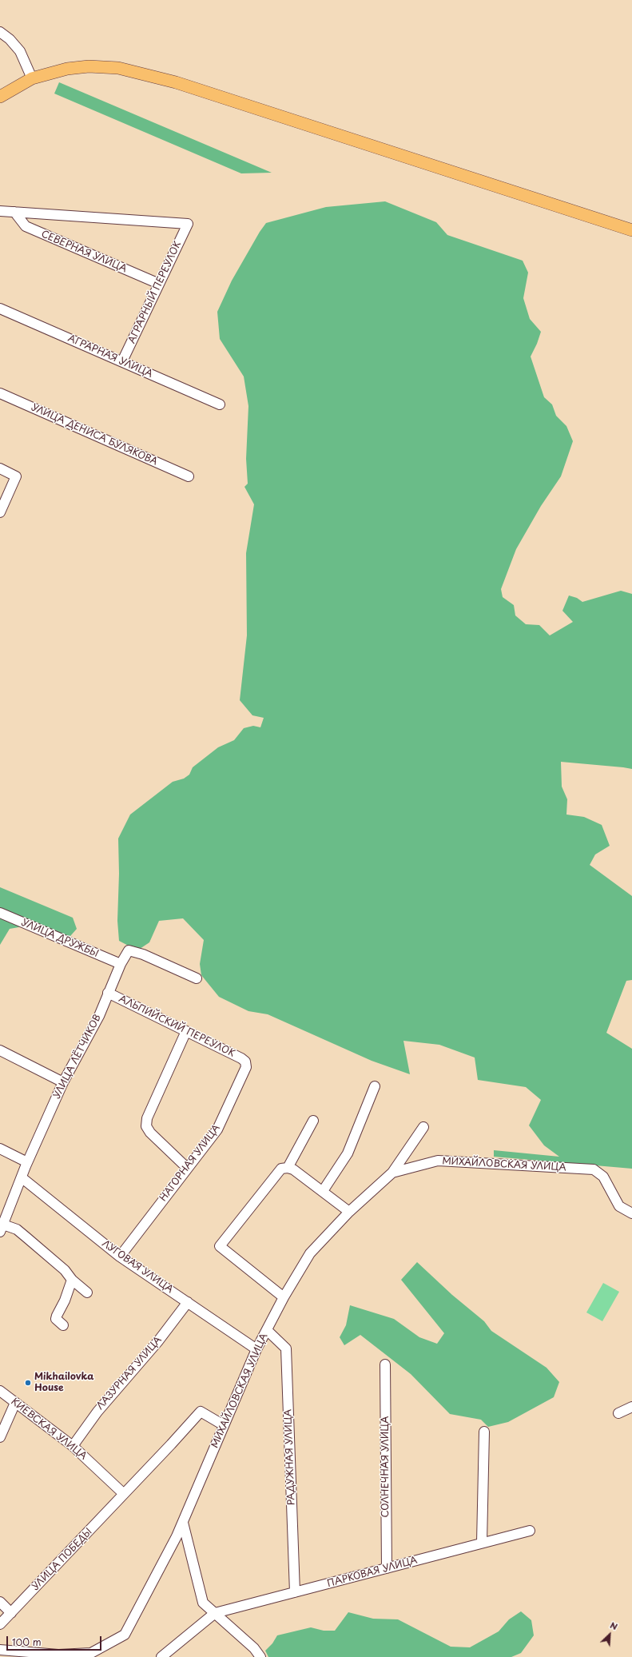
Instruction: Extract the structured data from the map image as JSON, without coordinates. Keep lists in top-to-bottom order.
{
  "streets": {
    "street": [
      "СЕВЕРНАЯ УЛИЦА",
      "АГРАРНЫЙ ПЕРЕУЛОК",
      "АГРАРНАЯ УЛИЦА",
      "УЛИЦА ДЕНИСА БУЛЯКОВА",
      "УЛИЦА ДРУЖБЫ",
      "АЛЬПИЙСКИЙ ПЕРЕУЛОК",
      "УЛИЦА ЛЁТЧИКОВ",
      "НАГОРНАЯ УЛИЦА",
      "МИХАЙЛОВСКАЯ УЛИЦА",
      "ЛУГОВАЯ УЛИЦА",
      "ЛАЗУРНАЯ УЛИЦА",
      "КИЕВСКАЯ УЛИЦА",
      "РАДУЖНАЯ УЛИЦА",
      "СОЛНЕЧНАЯ УЛИЦА",
      "УЛИЦА ПОБЕДЫ",
      "ПАРКОВАЯ УЛИЦА"
    ]
  },
  "crossings": [
    ["СЕВЕРНАЯ УЛИЦА", "АГРАРНЫЙ ПЕРЕУЛОК"],
    ["АГРАРНЫЙ ПЕРЕУЛОК", "АГРАРНАЯ УЛИЦА"],
    ["УЛИЦА ДРУЖБЫ", "УЛИЦА ЛЁТЧИКОВ"],
    ["АЛЬПИЙСКИЙ ПЕРЕУЛОК", "УЛИЦА ЛЁТЧИКОВ"],
    ["АЛЬПИЙСКИЙ ПЕРЕУЛОК", "НАГОРНАЯ УЛИЦА"],
    ["УЛИЦА ЛЁТЧИКОВ", "ЛУГОВАЯ УЛИЦА"],
    ["НАГОРНАЯ УЛИЦА", "ЛУГОВАЯ УЛИЦА"],
    ["МИХАЙЛОВСКАЯ УЛИЦА", "ЛУГОВАЯ УЛИЦА"],
    ["МИХАЙЛОВСКАЯ УЛИЦА", "РАДУЖНАЯ УЛИЦА"],
    ["МИХАЙЛОВСКАЯ УЛИЦА", "УЛИЦА ПОБЕДЫ"],
    ["ЛУГОВАЯ УЛИЦА", "ЛАЗУРНАЯ УЛИЦА"],
    ["ЛАЗУРНАЯ УЛИЦА", "КИЕВСКАЯ УЛИЦА"],
    ["КИЕВСКАЯ УЛИЦА", "УЛИЦА ПОБЕДЫ"],
    ["РАДУЖНАЯ УЛИЦА", "ПАРКОВАЯ УЛИЦА"],
    ["СОЛНЕЧНАЯ УЛИЦА", "ПАРКОВАЯ УЛИЦА"]
  ],
  "places": ["Mikhailovka House"],
  "scale_bar": "100 m",
  "north": "top right"
}
